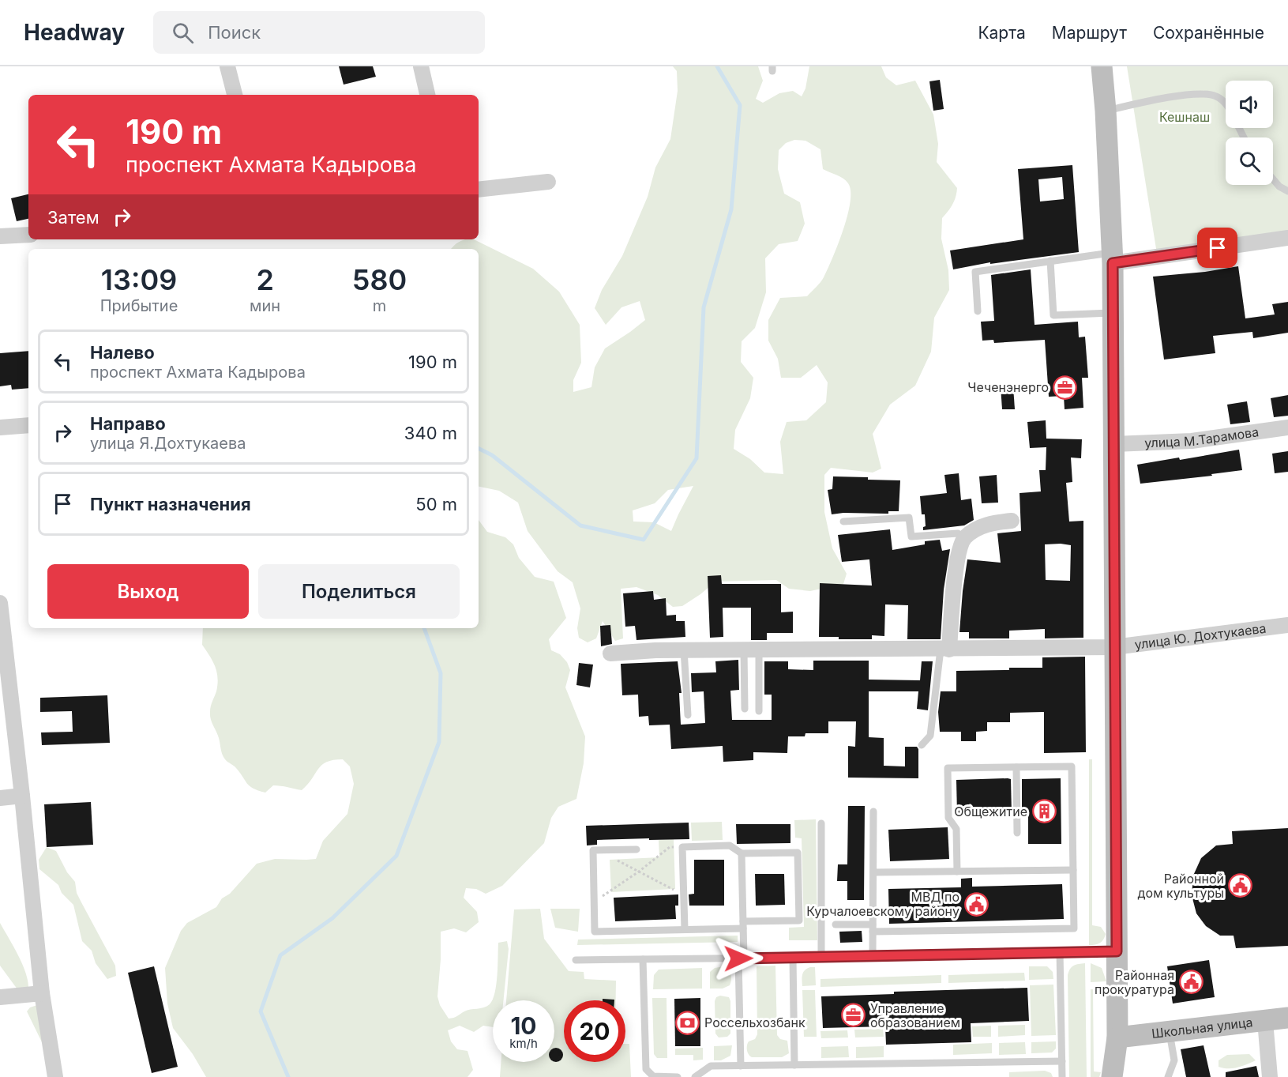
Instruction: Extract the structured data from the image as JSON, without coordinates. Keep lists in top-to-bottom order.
{
  "streets": {
    "main road": ["Школьная улица"],
    "street": ["улица М.Тарамова", "улица Ю. Дохтукаева"]
  },
  "parks": ["Кешнаш"],
  "places": {
    "office": ["Чеченэнерго", "Управление образованием"],
    "building": ["Общежитие"],
    "public building": ["Районной дом культуры", "МВД по Курчалоевскому району", "Районная прокуратура"],
    "bank": ["Россельхозбанк"]
  },
  "page": {
    "header": "Headway",
    "search": "Поиск",
    "nav": ["Карта", "Маршрут", "Сохранённые"],
    "turn": ["190 m", "проспект Ахмата Кадырова"],
    "then": "Затем",
    "eta": [
      "13:09",
      "Прибытие",
      "2",
      "мин",
      "580",
      "m"
    ],
    "list": [
      {
        "name": "Налево",
        "note": "проспект Ахмата Кадырова",
        "value": "190 m"
      },
      {
        "name": "Направо",
        "note": "улица Я.Дохтукаева",
        "value": "340 m"
      },
      {
        "name": "Пункт назначения",
        "value": "50 m"
      }
    ],
    "buttons": ["Выход", "Поделиться"],
    "speed": "10 km/h",
    "limit": "20"
  }
}
